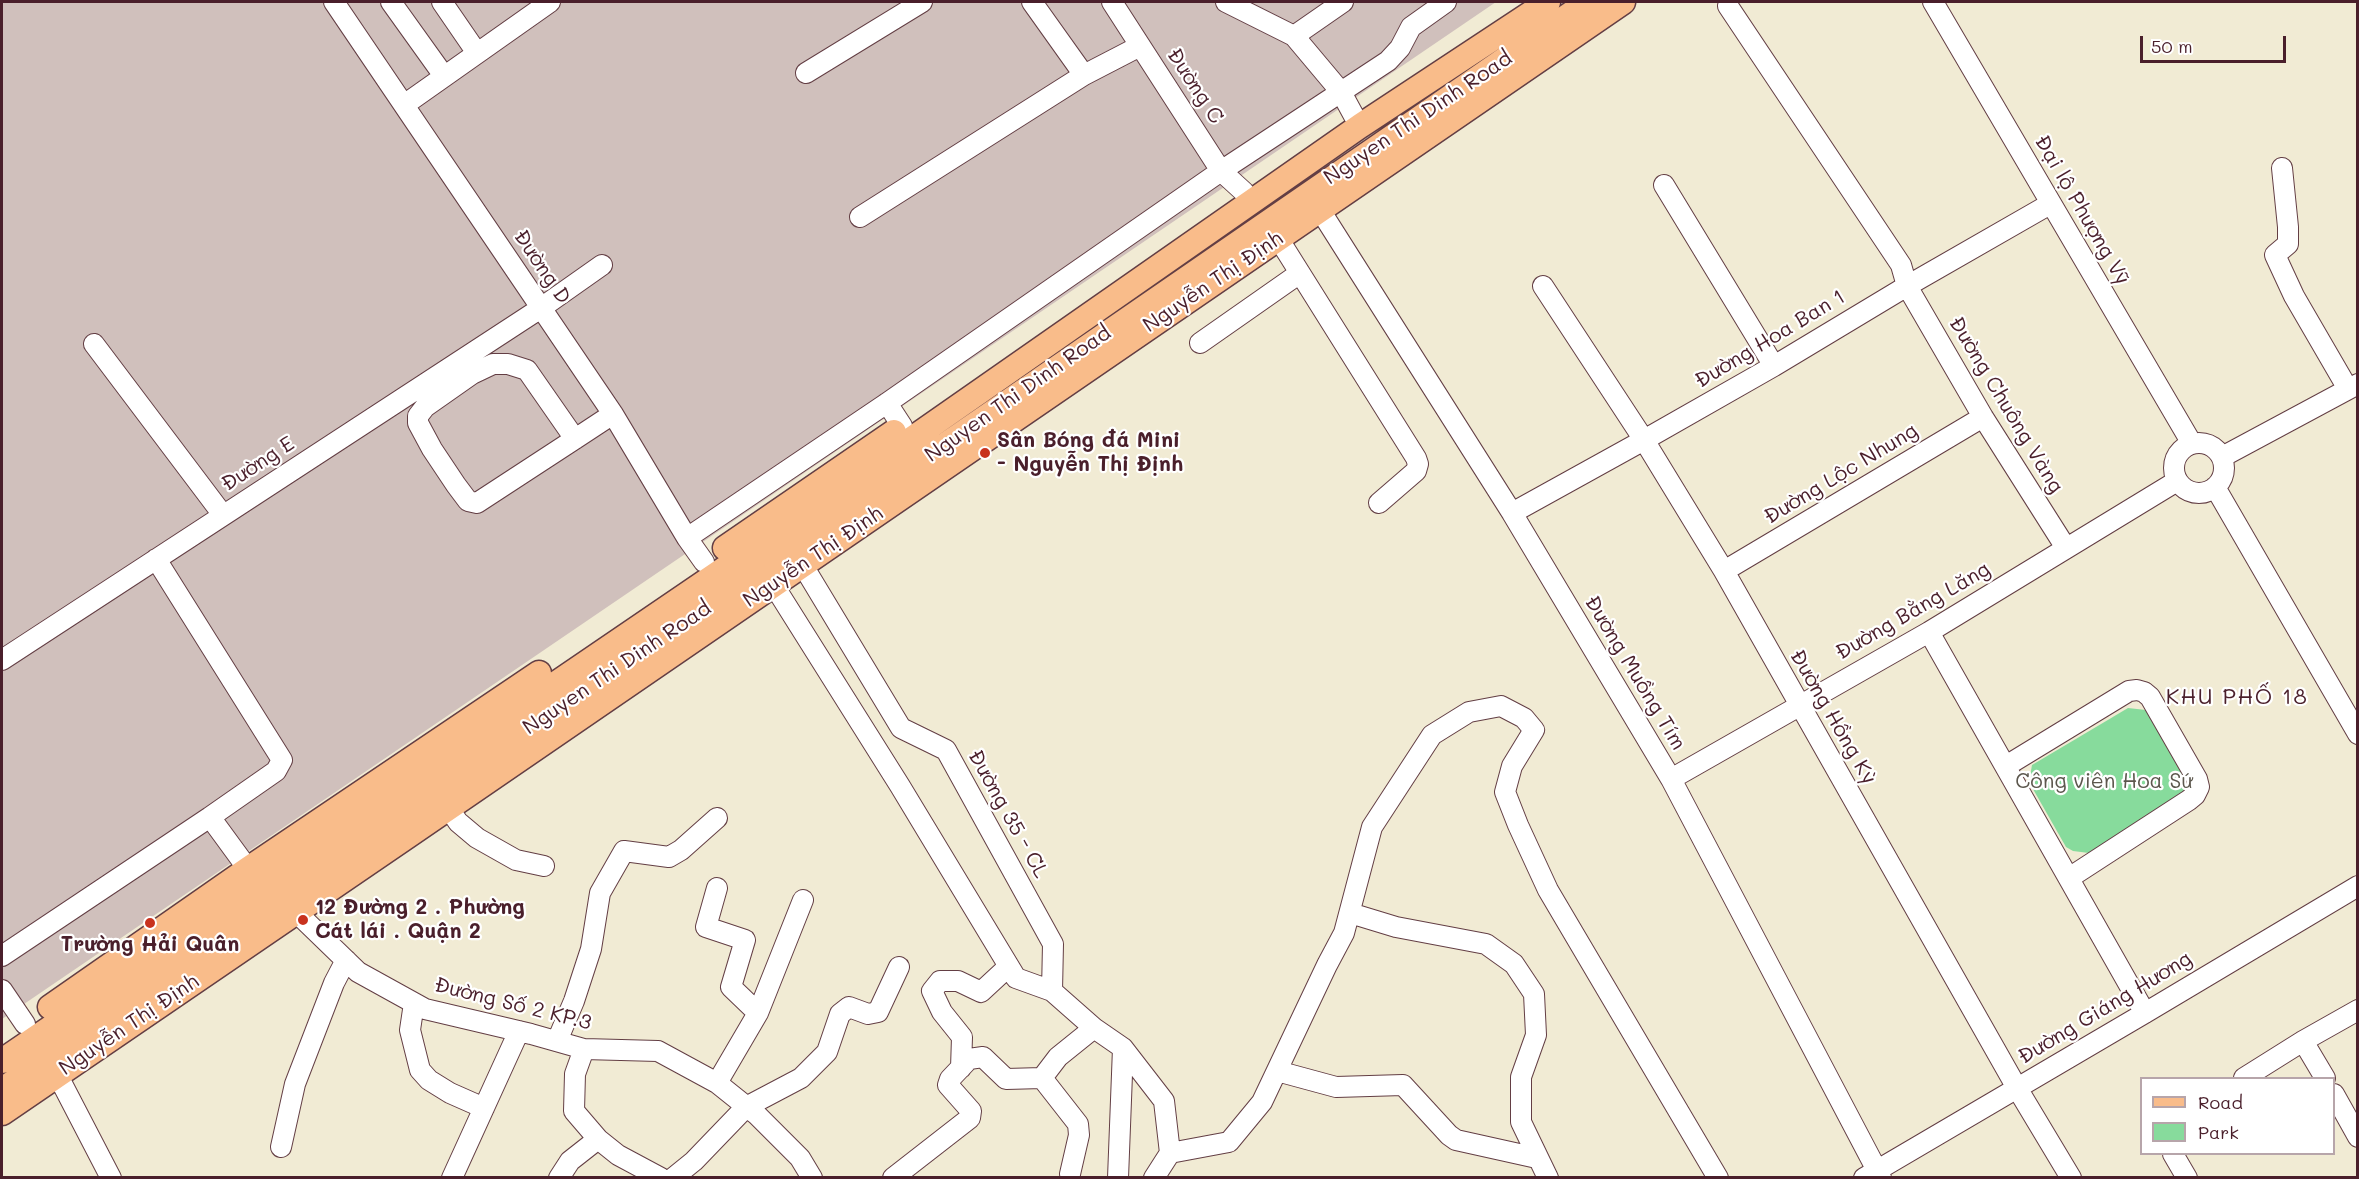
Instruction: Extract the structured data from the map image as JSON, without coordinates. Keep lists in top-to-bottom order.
{
  "streets": {
    "main road": ["Nguyen Thi Dinh Road", "Nguyễn Thị Định"],
    "street": [
      "Đường C",
      "Đại lộ Phượng Vỹ",
      "Đường D",
      "Đường Hoa Ban 1",
      "Đường Chuông Vàng",
      "Đường E",
      "Đường Lộc Nhung",
      "Đường Bằng Lăng",
      "Đường Muồng Tím",
      "Đường Hồng Kỳ",
      "Đường 35 - CL",
      "Đường Số 2 KP.3",
      "Đường Giáng Hương"
    ]
  },
  "crossings": [
    ["Đường C", "Nguyen Thi Dinh Road"],
    ["Đường C", "Nguyễn Thị Định"],
    ["Nguyen Thi Dinh Road", "Nguyễn Thị Định"],
    ["Nguyen Thi Dinh Road", "Đường Muồng Tím"],
    ["Nguyen Thi Dinh Road", "Đường 35 - CL"],
    ["Nguyen Thi Dinh Road", "Đường Số 2 KP.3"],
    ["Đại lộ Phượng Vỹ", "Đường Hoa Ban 1"],
    ["Đại lộ Phượng Vỹ", "Đường Bằng Lăng"],
    ["Đường D", "Nguyễn Thị Định"],
    ["Đường D", "Đường E"],
    ["Nguyễn Thị Định", "Đường 35 - CL"],
    ["Nguyễn Thị Định", "Đường Số 2 KP.3"],
    ["Đường Hoa Ban 1", "Đường Chuông Vàng"],
    ["Đường Hoa Ban 1", "Đường Muồng Tím"],
    ["Đường Hoa Ban 1", "Đường Hồng Kỳ"],
    ["Đường Chuông Vàng", "Đường Lộc Nhung"],
    ["Đường Chuông Vàng", "Đường Bằng Lăng"],
    ["Đường Lộc Nhung", "Đường Hồng Kỳ"],
    ["Đường Bằng Lăng", "Đường Muồng Tím"],
    ["Đường Bằng Lăng", "Đường Hồng Kỳ"],
    ["Đường Muồng Tím", "Đường Giáng Hương"],
    ["Đường Hồng Kỳ", "Đường Giáng Hương"]
  ],
  "districts": ["KHU PHỐ 18"],
  "parks": ["Công viên Hoa Sứ"],
  "places": ["Sân Bóng đá Mini - Nguyễn Thị Định", "12 Đường 2 . Phường Cát lái . Quận 2", "Trường Hải Quân"],
  "legend": ["Road", "Park"],
  "scale_bar": "50 m"
}
